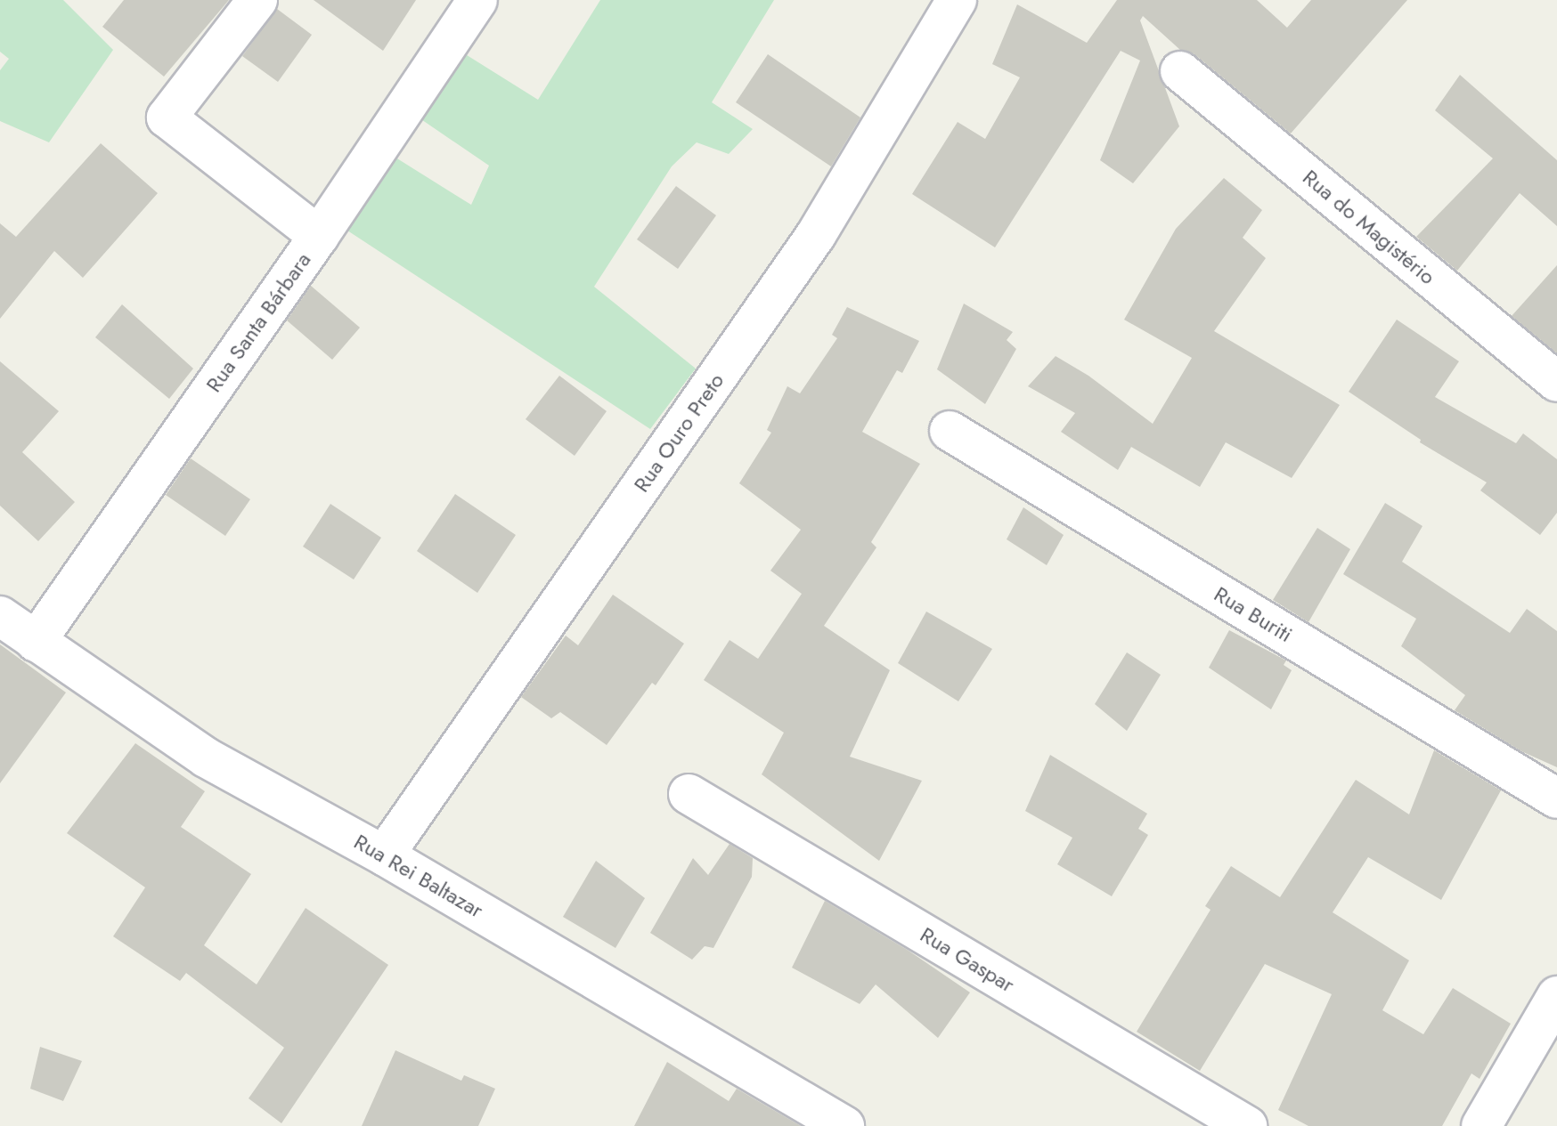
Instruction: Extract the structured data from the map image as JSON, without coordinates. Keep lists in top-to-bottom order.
{
  "streets": {
    "street": [
      "Rua do Magistério",
      "Rua Santa Bárbara",
      "Rua Ouro Preto",
      "Rua Buriti",
      "Rua Rei Baltazar",
      "Rua Gaspar"
    ]
  },
  "crossings": [
    ["Rua Santa Bárbara", "Rua Rei Baltazar"],
    ["Rua Ouro Preto", "Rua Rei Baltazar"]
  ]
}
